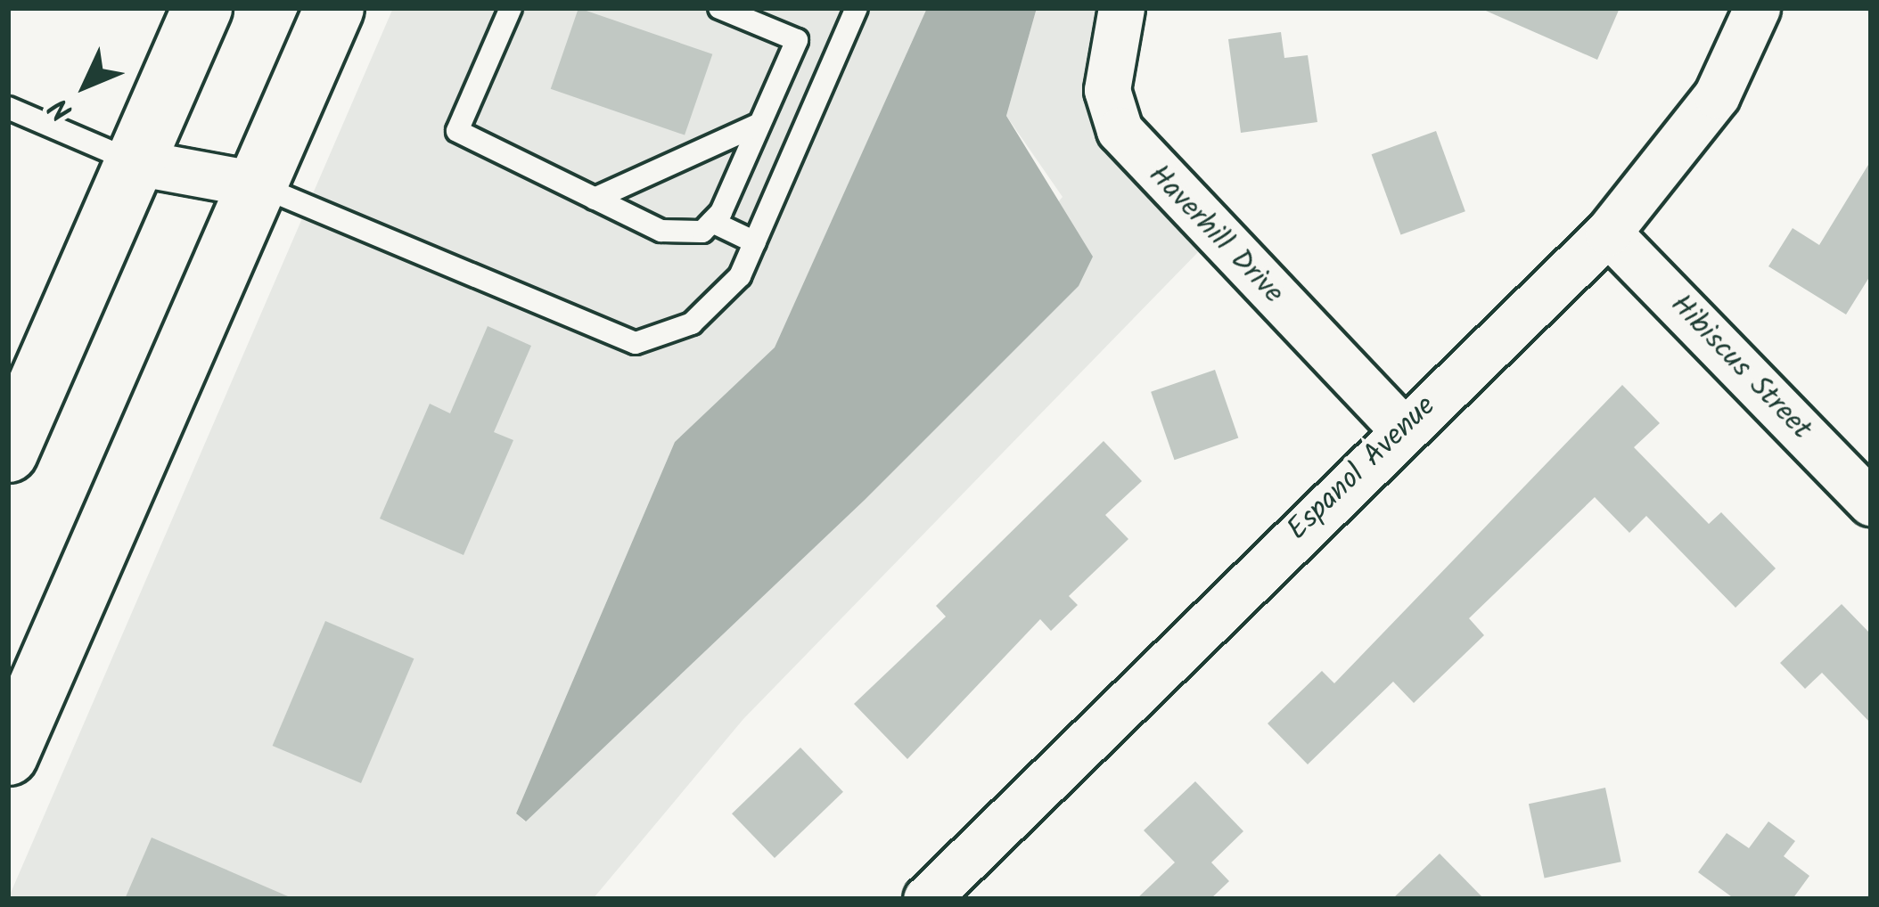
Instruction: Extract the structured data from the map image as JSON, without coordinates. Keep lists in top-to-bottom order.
{
  "streets": {
    "street": ["Haverhill Drive", "Hibiscus Street", "Espanol Avenue"]
  },
  "crossings": [
    ["Haverhill Drive", "Espanol Avenue"],
    ["Hibiscus Street", "Espanol Avenue"]
  ],
  "north": "bottom left"
}
